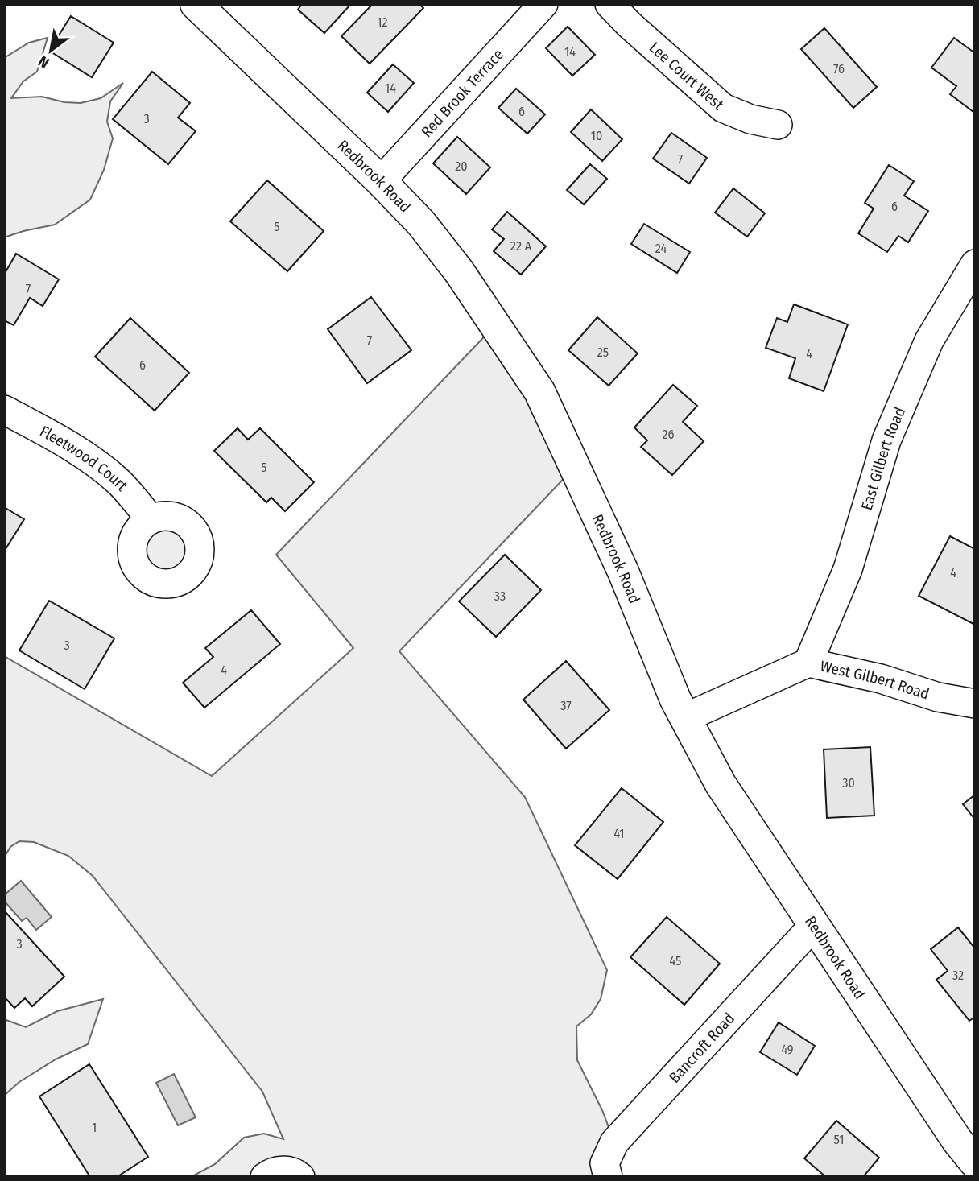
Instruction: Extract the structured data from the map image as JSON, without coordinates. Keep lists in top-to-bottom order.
{
  "streets": {
    "main road": ["Redbrook Road"],
    "street": [
      "Lee Court West",
      "Red Brook Terrace",
      "Fleetwood Court",
      "East Gilbert Road",
      "West Gilbert Road",
      "Bancroft Road"
    ]
  },
  "crossings": [
    ["Red Brook Terrace", "Redbrook Road"],
    ["Redbrook Road", "West Gilbert Road"],
    ["Redbrook Road", "Bancroft Road"],
    ["East Gilbert Road", "West Gilbert Road"]
  ],
  "house_numbers": [
    "12",
    "14",
    "76",
    "14",
    "6",
    "3",
    "10",
    "7",
    "20",
    "6",
    "5",
    "22 A",
    "24",
    "7",
    "7",
    "25",
    "4",
    "6",
    "26",
    "5",
    "4",
    "33",
    "3",
    "4",
    "37",
    "30",
    "41",
    "3",
    "45",
    "32",
    "49",
    "1",
    "51"
  ],
  "north": "bottom left"
}
